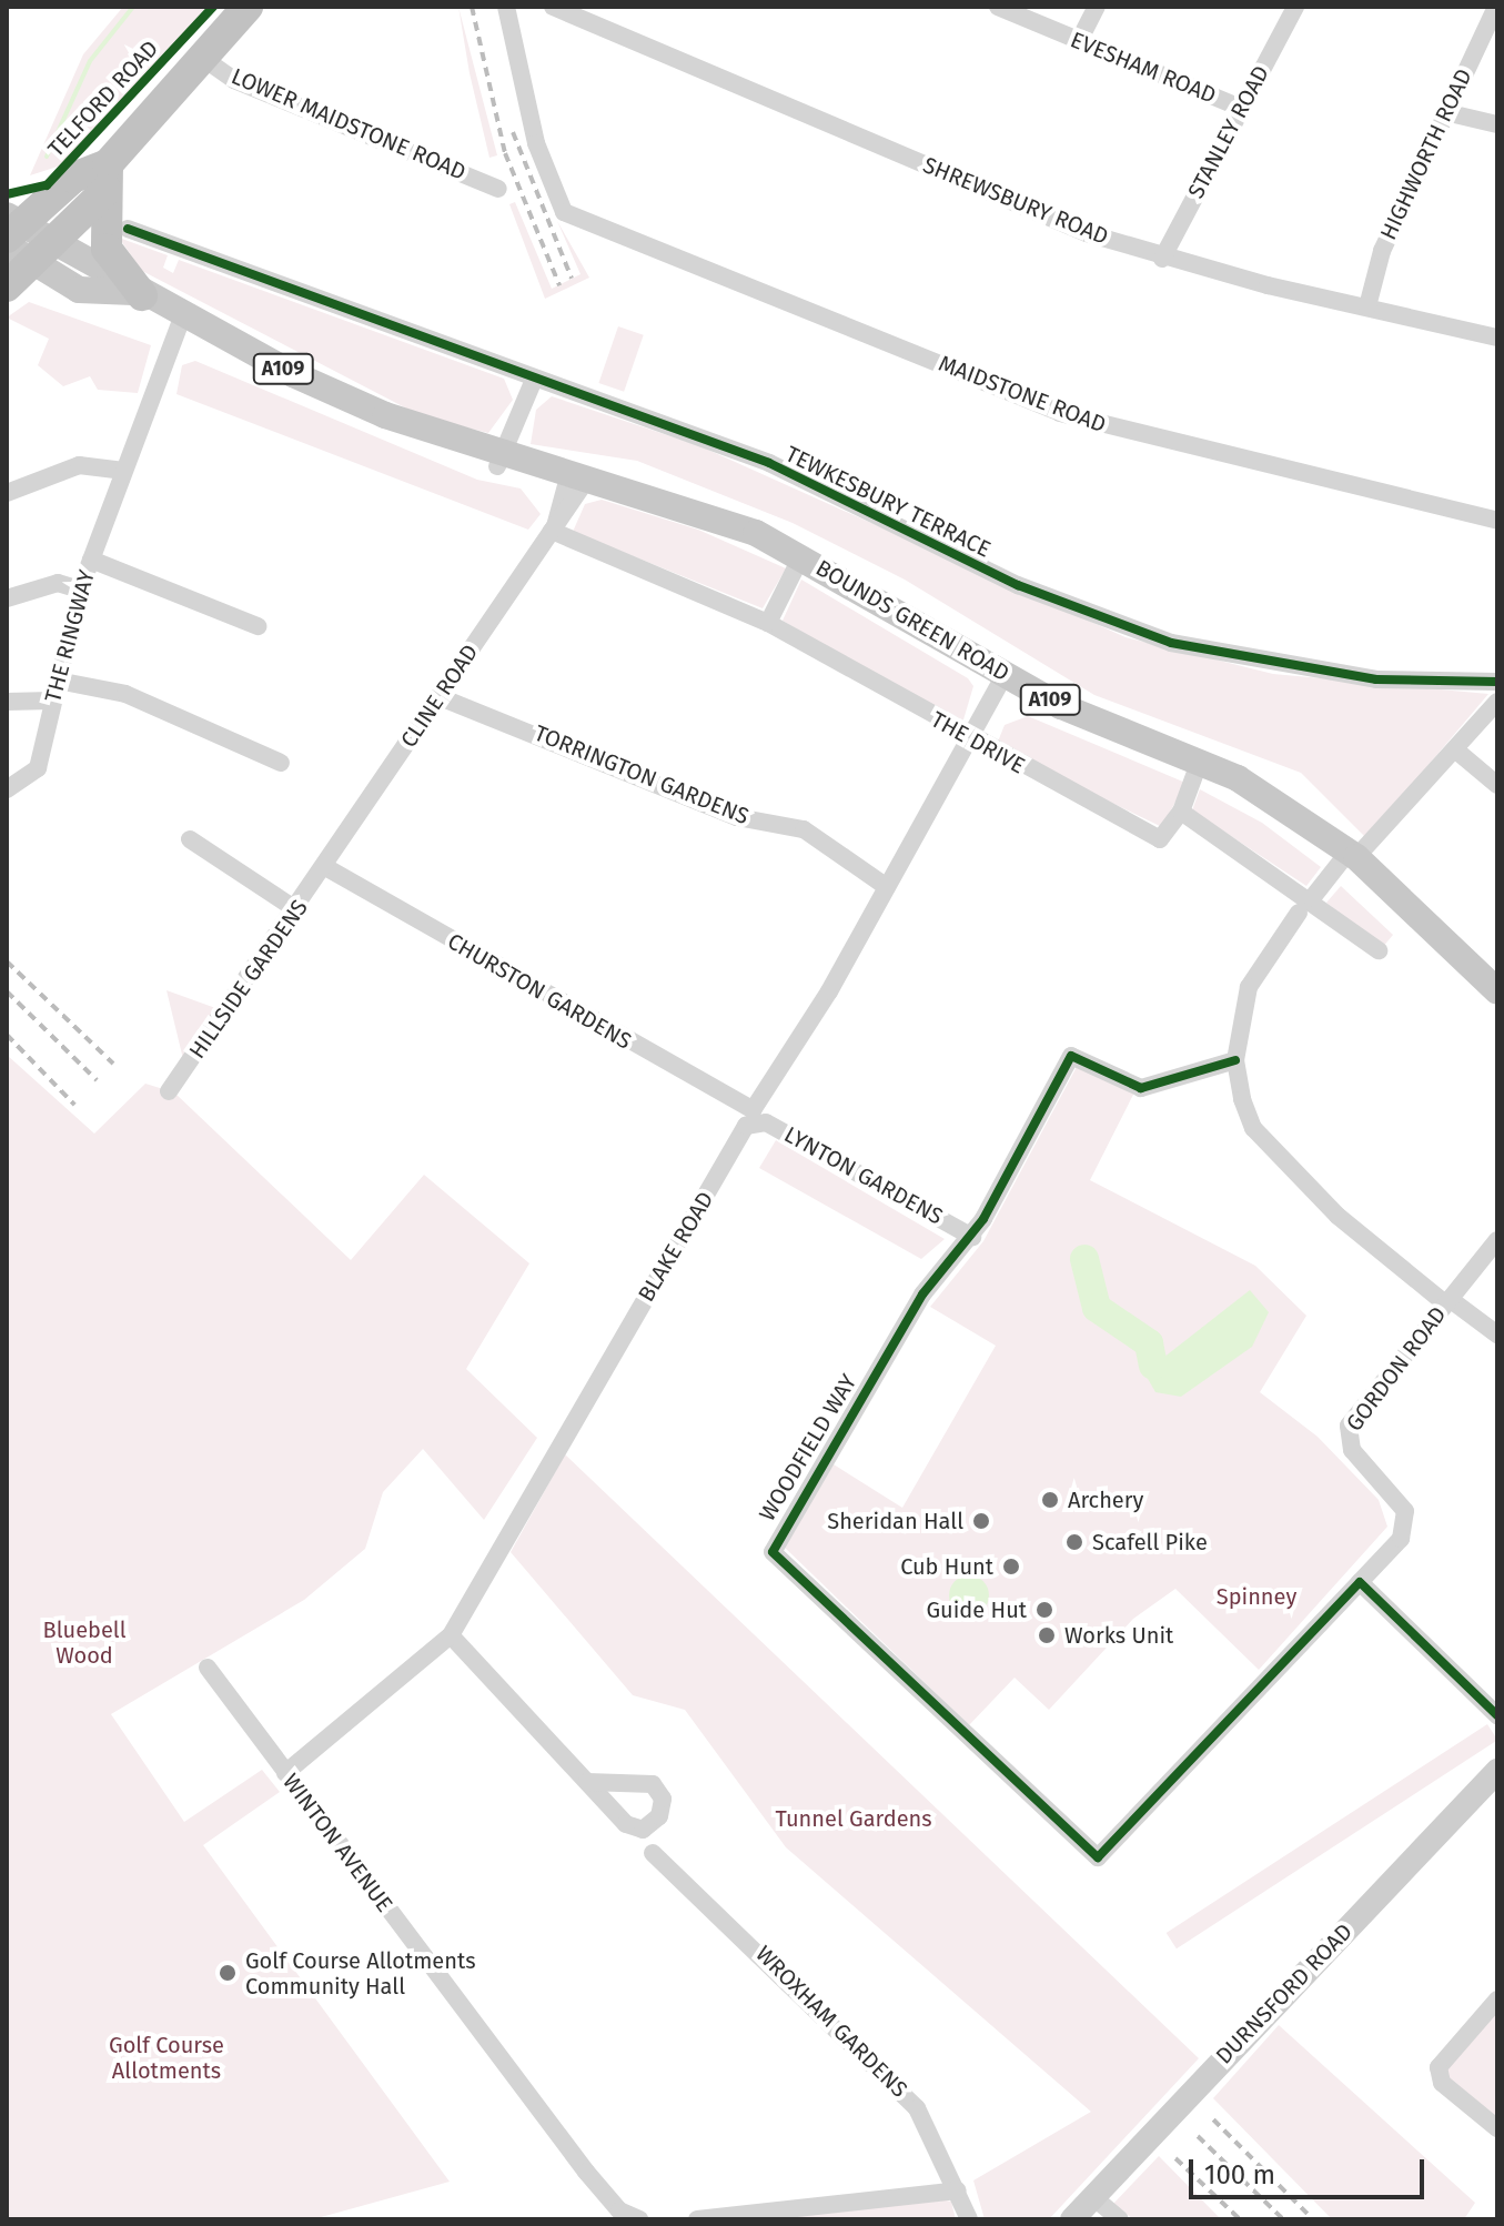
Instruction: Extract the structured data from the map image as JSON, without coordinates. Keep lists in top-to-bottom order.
{
  "streets": {
    "highway": ["TELFORD ROAD"],
    "main road": ["A109", "BOUNDS GREEN ROAD", "DURNSFORD ROAD"],
    "street": [
      "EVESHAM ROAD",
      "LOWER MAIDSTONE ROAD",
      "STANLEY ROAD",
      "HIGHWORTH ROAD",
      "SHREWSBURY ROAD",
      "MAIDSTONE ROAD",
      "TEWKESBURY TERRACE",
      "THE RINGWAY",
      "CLINE ROAD",
      "THE DRIVE",
      "TORRINGTON GARDENS",
      "HILLSIDE GARDENS",
      "CHURSTON GARDENS",
      "LYNTON GARDENS",
      "BLAKE ROAD",
      "GORDON ROAD",
      "WOODFIELD WAY",
      "WINTON AVENUE",
      "WROXHAM GARDENS"
    ]
  },
  "crossings": [
    ["EVESHAM ROAD", "STANLEY ROAD"],
    ["TELFORD ROAD", "LOWER MAIDSTONE ROAD"],
    ["TELFORD ROAD", "BOUNDS GREEN ROAD"],
    ["STANLEY ROAD", "SHREWSBURY ROAD"],
    ["HIGHWORTH ROAD", "SHREWSBURY ROAD"],
    ["BOUNDS GREEN ROAD", "THE RINGWAY"],
    ["BOUNDS GREEN ROAD", "CLINE ROAD"],
    ["BOUNDS GREEN ROAD", "BLAKE ROAD"],
    ["CLINE ROAD", "THE DRIVE"],
    ["CLINE ROAD", "TORRINGTON GARDENS"],
    ["CLINE ROAD", "HILLSIDE GARDENS"],
    ["CLINE ROAD", "CHURSTON GARDENS"],
    ["THE DRIVE", "BLAKE ROAD"],
    ["TORRINGTON GARDENS", "BLAKE ROAD"],
    ["HILLSIDE GARDENS", "CHURSTON GARDENS"],
    ["CHURSTON GARDENS", "LYNTON GARDENS"],
    ["CHURSTON GARDENS", "BLAKE ROAD"],
    ["LYNTON GARDENS", "BLAKE ROAD"],
    ["LYNTON GARDENS", "WOODFIELD WAY"],
    ["BLAKE ROAD", "WINTON AVENUE"],
    ["GORDON ROAD", "WOODFIELD WAY"]
  ],
  "parks": [
    "Spinney",
    "Bluebell Wood",
    "Tunnel Gardens",
    "Golf Course Allotments"
  ],
  "places": [
    "Archery",
    "Sheridan Hall",
    "Scafell Pike",
    "Cub Hunt",
    "Guide Hut",
    "Works Unit",
    "Golf Course Allotments Community Hall"
  ],
  "scale_bar": "100 m"
}
